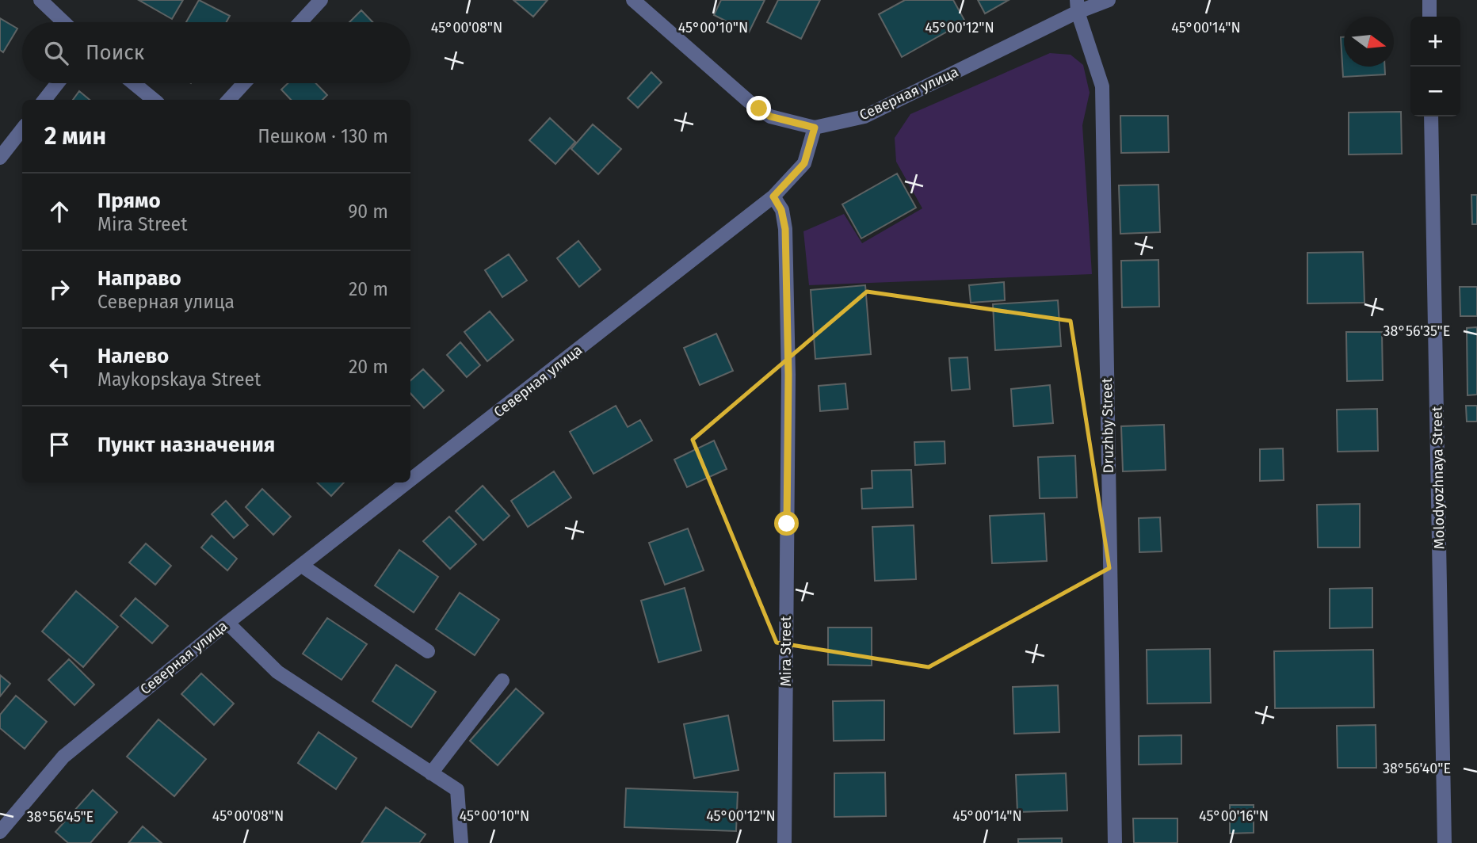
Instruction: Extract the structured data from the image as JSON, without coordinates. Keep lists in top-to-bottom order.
{
  "streets": {
    "street": [
      "Северная улица",
      "Druzhby Street",
      "Molodyozhnaya Street",
      "Mira Street"
    ]
  },
  "crossings": [
    ["Северная улица", "Druzhby Street"],
    ["Северная улица", "Mira Street"]
  ],
  "north": "right",
  "page": {
    "map_buttons": ["+", "−"],
    "search": "Поиск",
    "heading": ["2 мин", "Пешком · 130 m"],
    "list": [
      ["Прямо", "Mira Street", "90 m"],
      ["Направо", "Северная улица", "20 m"],
      ["Налево", "Maykopskaya Street", "20 m"],
      "Пункт назначения"
    ]
  },
  "coordinates": [
    "45°00'08\"N",
    "45°00'12\"N",
    "45°00'14\"N",
    "45°00'10\"N",
    "38°56'35\"E",
    "38°56'40\"E",
    "45°00'16\"N",
    "38°56'45\"E"
  ]
}
